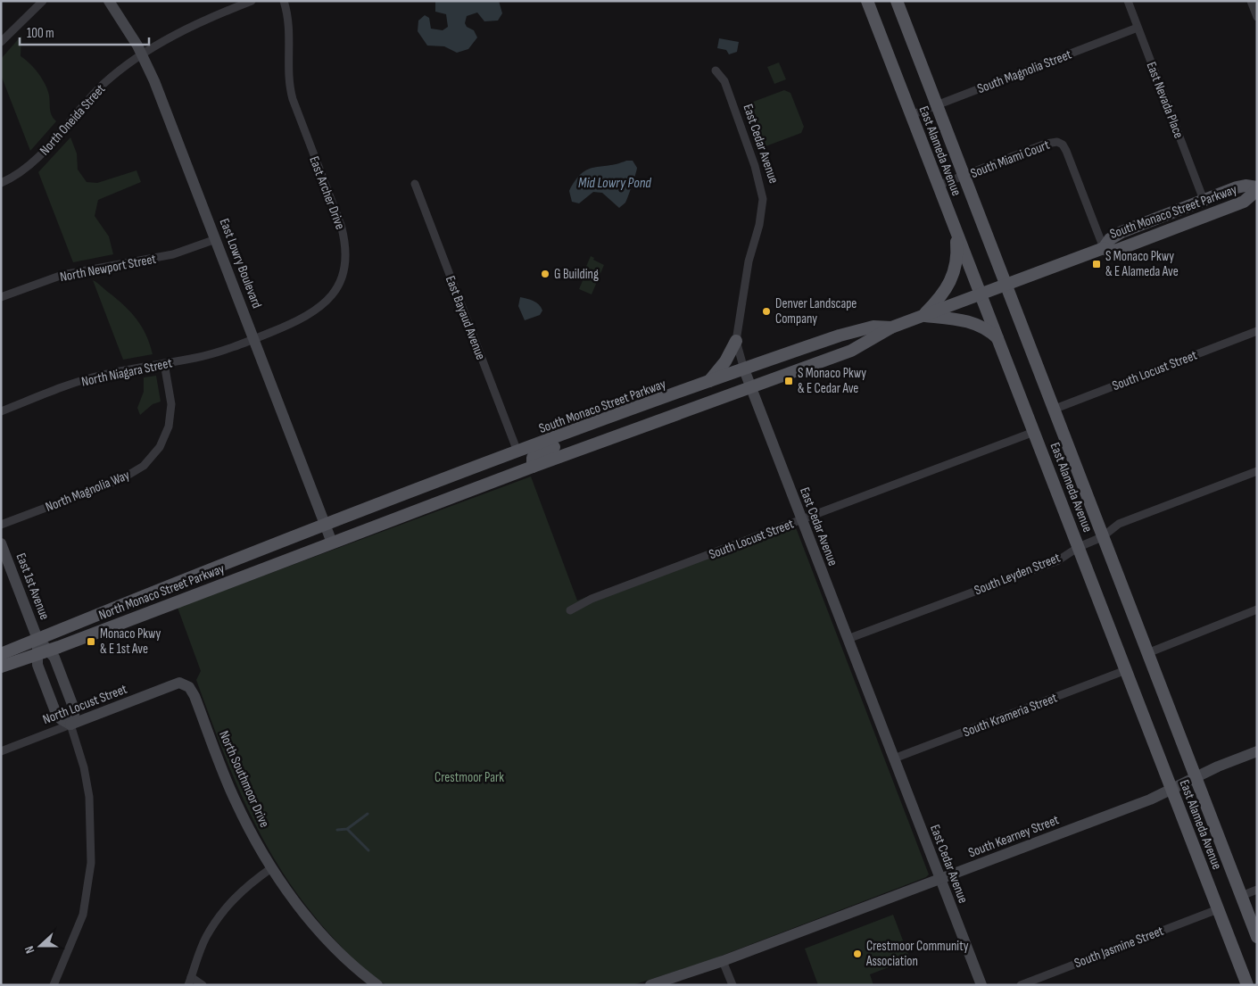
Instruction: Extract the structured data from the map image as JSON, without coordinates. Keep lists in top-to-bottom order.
{
  "streets": {
    "main road": ["East Alameda Avenue", "South Monaco Street Parkway", "North Monaco Street Parkway"],
    "street": [
      "South Magnolia Street",
      "East Nevada Place",
      "North Oneida Street",
      "East Cedar Avenue",
      "South Miami Court",
      "East Archer Drive",
      "East Lowry Boulevard",
      "North Newport Street",
      "East Bayaud Avenue",
      "South Locust Street",
      "North Niagara Street",
      "North Magnolia Way",
      "South Leyden Street",
      "East 1st Avenue",
      "North Locust Street",
      "South Krameria Street",
      "North Southmoor Drive",
      "South Kearney Street",
      "South Jasmine Street"
    ]
  },
  "crossings": [
    ["South Magnolia Street", "East Nevada Place"],
    ["South Magnolia Street", "East Alameda Avenue"],
    ["East Nevada Place", "South Monaco Street Parkway"],
    ["North Oneida Street", "East Lowry Boulevard"],
    ["East Cedar Avenue", "South Monaco Street Parkway"],
    ["East Cedar Avenue", "South Locust Street"],
    ["East Cedar Avenue", "South Leyden Street"],
    ["East Cedar Avenue", "South Krameria Street"],
    ["East Cedar Avenue", "South Kearney Street"],
    ["East Alameda Avenue", "South Miami Court"],
    ["East Alameda Avenue", "South Monaco Street Parkway"],
    ["East Alameda Avenue", "South Locust Street"],
    ["East Alameda Avenue", "South Leyden Street"],
    ["East Alameda Avenue", "South Krameria Street"],
    ["East Alameda Avenue", "South Kearney Street"],
    ["East Alameda Avenue", "South Jasmine Street"],
    ["South Miami Court", "South Monaco Street Parkway"],
    ["East Archer Drive", "East Lowry Boulevard"],
    ["East Archer Drive", "North Niagara Street"],
    ["South Monaco Street Parkway", "East Lowry Boulevard"],
    ["South Monaco Street Parkway", "East Bayaud Avenue"],
    ["South Monaco Street Parkway", "North Monaco Street Parkway"],
    ["East Lowry Boulevard", "North Newport Street"],
    ["East Lowry Boulevard", "North Niagara Street"],
    ["East Lowry Boulevard", "North Monaco Street Parkway"],
    ["North Niagara Street", "North Magnolia Way"],
    ["East 1st Avenue", "North Monaco Street Parkway"],
    ["East 1st Avenue", "North Locust Street"],
    ["North Locust Street", "North Southmoor Drive"]
  ],
  "water": ["Mid Lowry Pond"],
  "parks": ["Crestmoor Park"],
  "places": {
    "transit": ["S Monaco Pkwy & E Alameda Ave", "S Monaco Pkwy & E Cedar Ave", "Monaco Pkwy & E 1st Ave"],
    "other": ["G Building", "Denver Landscape Company", "Crestmoor Community Association"]
  },
  "scale_bar": "100 m",
  "north": "left"
}
